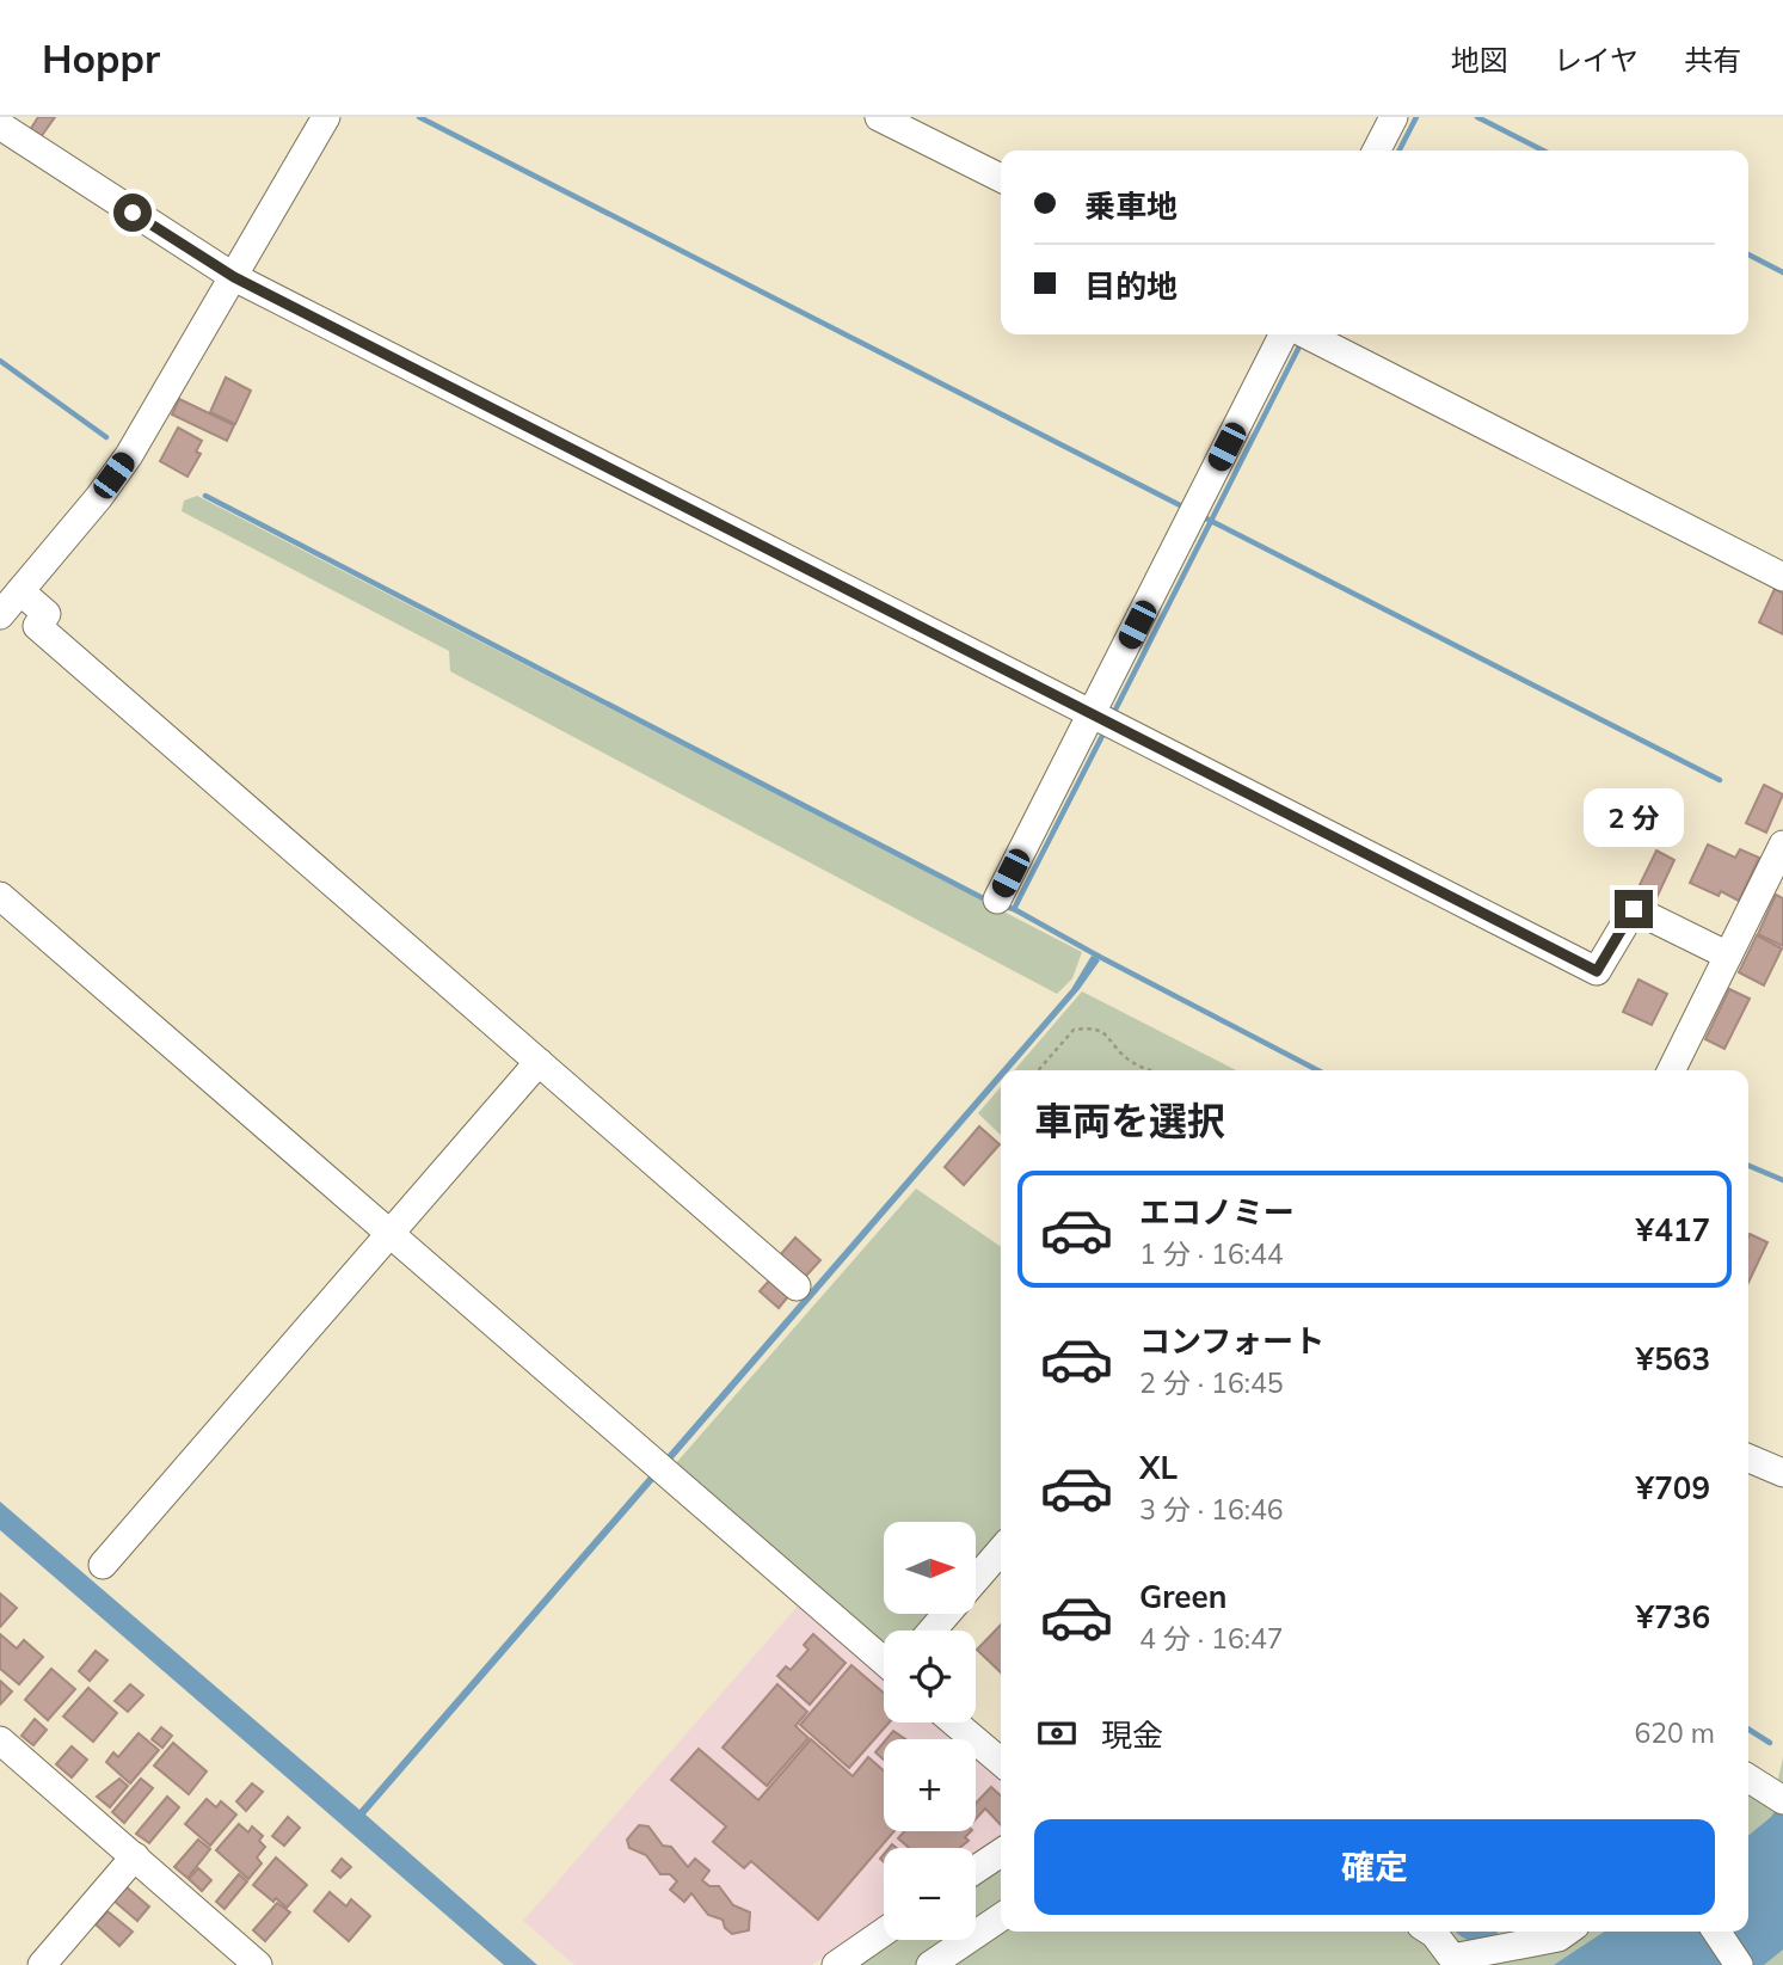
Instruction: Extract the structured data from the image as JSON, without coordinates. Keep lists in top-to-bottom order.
{
  "north": "right",
  "page": {
    "header": "Hoppr",
    "nav": ["地図", "レイヤ", "共有"],
    "banner": ["乗車地", "目的地"],
    "bubble": "2 分",
    "heading": "車両を選択",
    "list": [
      {
        "name": "エコノミー",
        "note": "1 分 · 16:44",
        "value": "¥417"
      },
      {
        "name": "コンフォート",
        "note": "2 分 · 16:45",
        "value": "¥563"
      },
      {
        "name": "XL",
        "note": "3 分 · 16:46",
        "value": "¥709"
      },
      {
        "name": "Green",
        "note": "4 分 · 16:47",
        "value": "¥736"
      }
    ],
    "map_buttons": ["+", "−"],
    "pay": ["現金", "620 m"],
    "buttons": "確定"
  }
}
